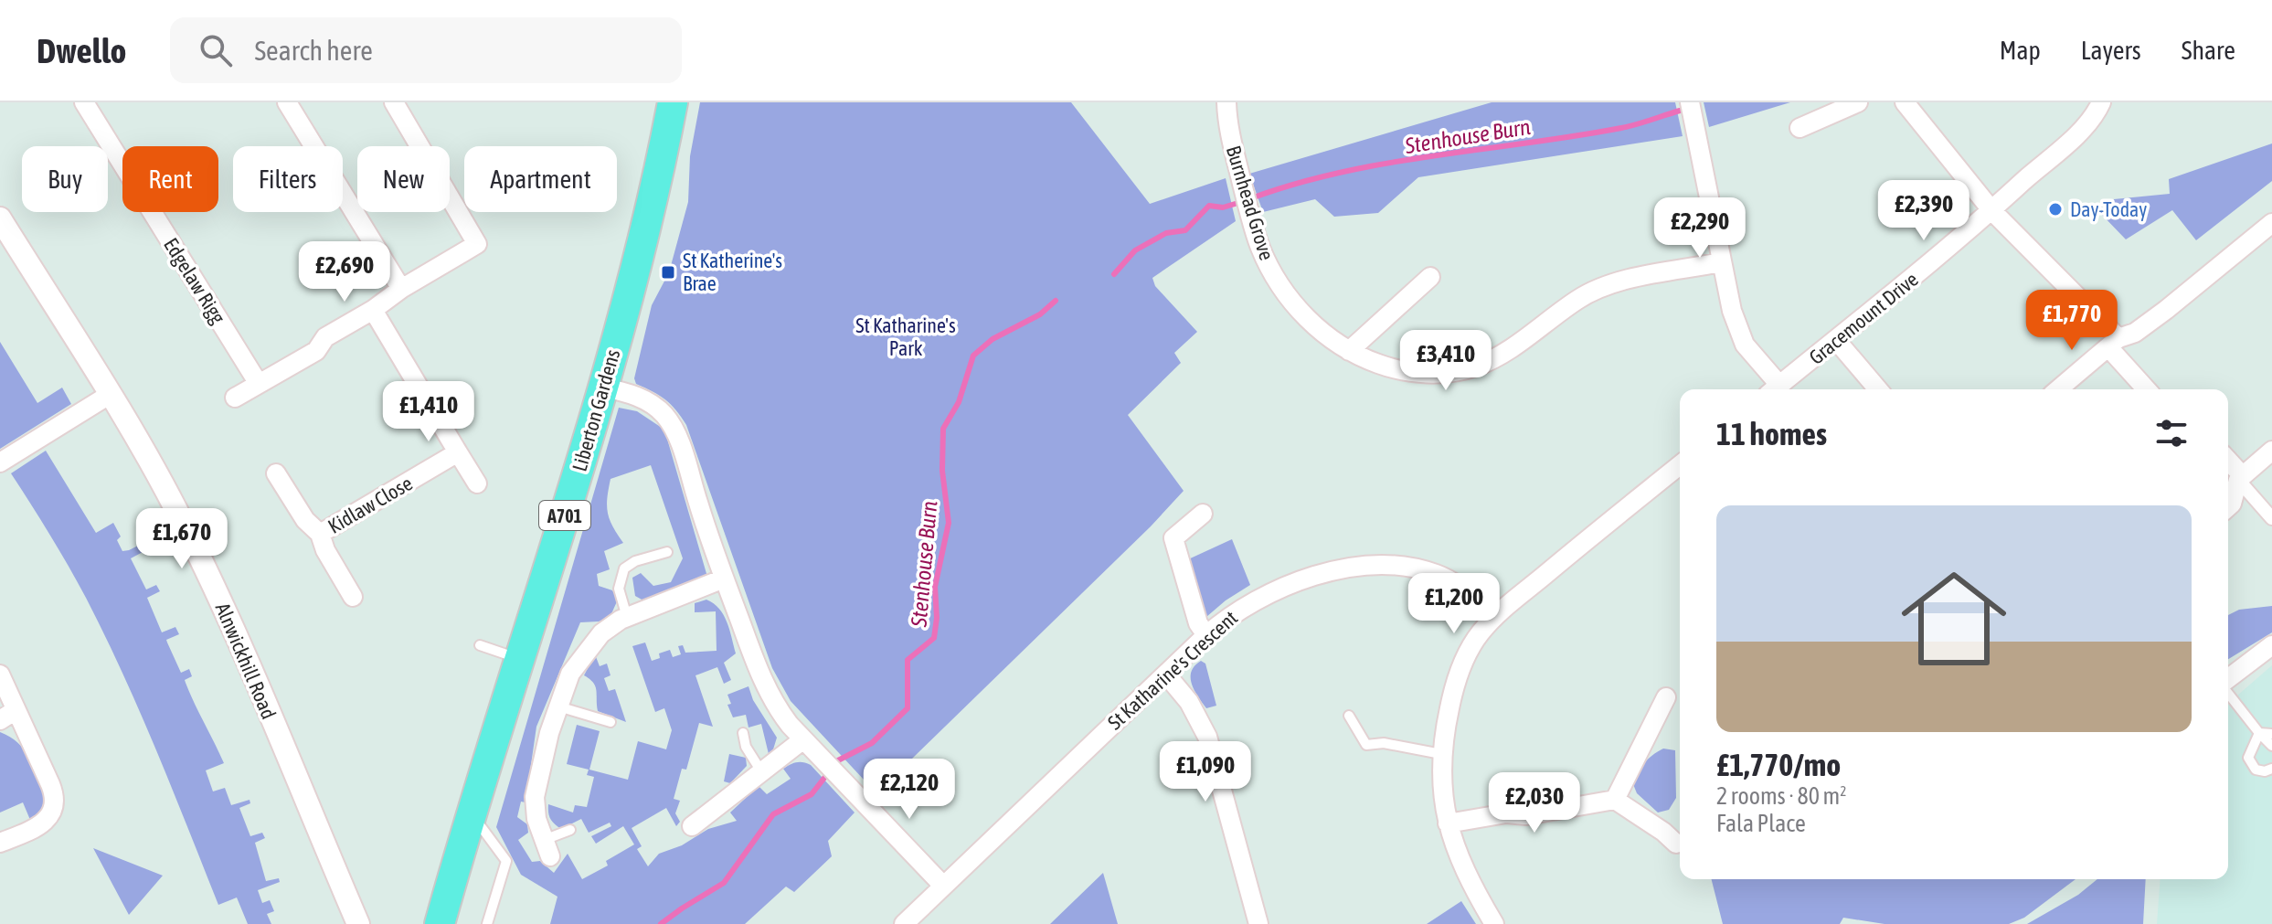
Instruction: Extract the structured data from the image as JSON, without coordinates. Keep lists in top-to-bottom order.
{
  "streets": {
    "main road": ["Liberton Gardens", "A701"],
    "street": [
      "Burnhead Grove",
      "Edgelaw Rigg",
      "Gracemount Drive",
      "Kidlaw Close",
      "Alnwickhill Road",
      "St Katharine's Crescent"
    ]
  },
  "water": ["Stenhouse Burn"],
  "parks": ["St Katharine's Park"],
  "places": {
    "other": ["Day-Today"],
    "transit": ["St Katherine's Brae"]
  },
  "page": {
    "header": "Dwello",
    "search": "Search here",
    "nav": ["Map", "Layers", "Share"],
    "chip": [
      "Buy",
      "Rent",
      "Filters",
      "New",
      "Apartment"
    ],
    "price": [
      "£2,390",
      "£2,290",
      "£2,690",
      "£1,770",
      "£3,410",
      "£1,410",
      "£1,670",
      "£1,200",
      "£1,090",
      "£2,120",
      "£2,030"
    ],
    "heading": "11 homes",
    "list": [
      {
        "name": "£1,770/mo",
        "note": "2 rooms · 80 m² · Fala Place"
      }
    ]
  }
}
